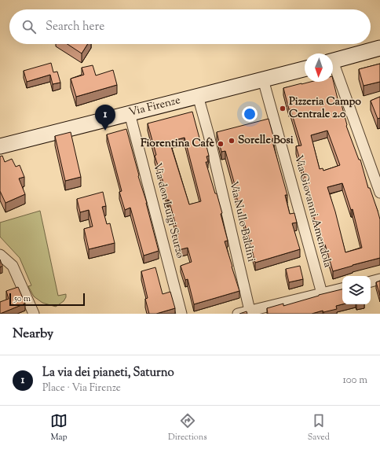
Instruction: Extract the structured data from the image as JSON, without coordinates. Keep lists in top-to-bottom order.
{
  "streets": {
    "street": [
      "Via Firenze",
      "Via don Luigi Sturzo",
      "Via Giovanni Amendola",
      "Via Nullo Baldini"
    ]
  },
  "crossings": [
    ["Via Firenze", "Via don Luigi Sturzo"],
    ["Via Firenze", "Via Giovanni Amendola"],
    ["Via Firenze", "Via Nullo Baldini"]
  ],
  "places": ["Pizzeria Campo Centrale 2.0", "Sorelle Bosi", "Fiorentina Cafè"],
  "scale_bar": "50 m",
  "north": "bottom",
  "page": {
    "search": "Search here",
    "pins": "1",
    "scale": "50 m",
    "heading": "Nearby",
    "list": [
      {
        "mark": "1",
        "name": "La via dei pianeti, Saturno",
        "note": "Place · Via Firenze",
        "value": "100 m"
      }
    ],
    "nav": ["Map", "Directions", "Saved"]
  }
}
